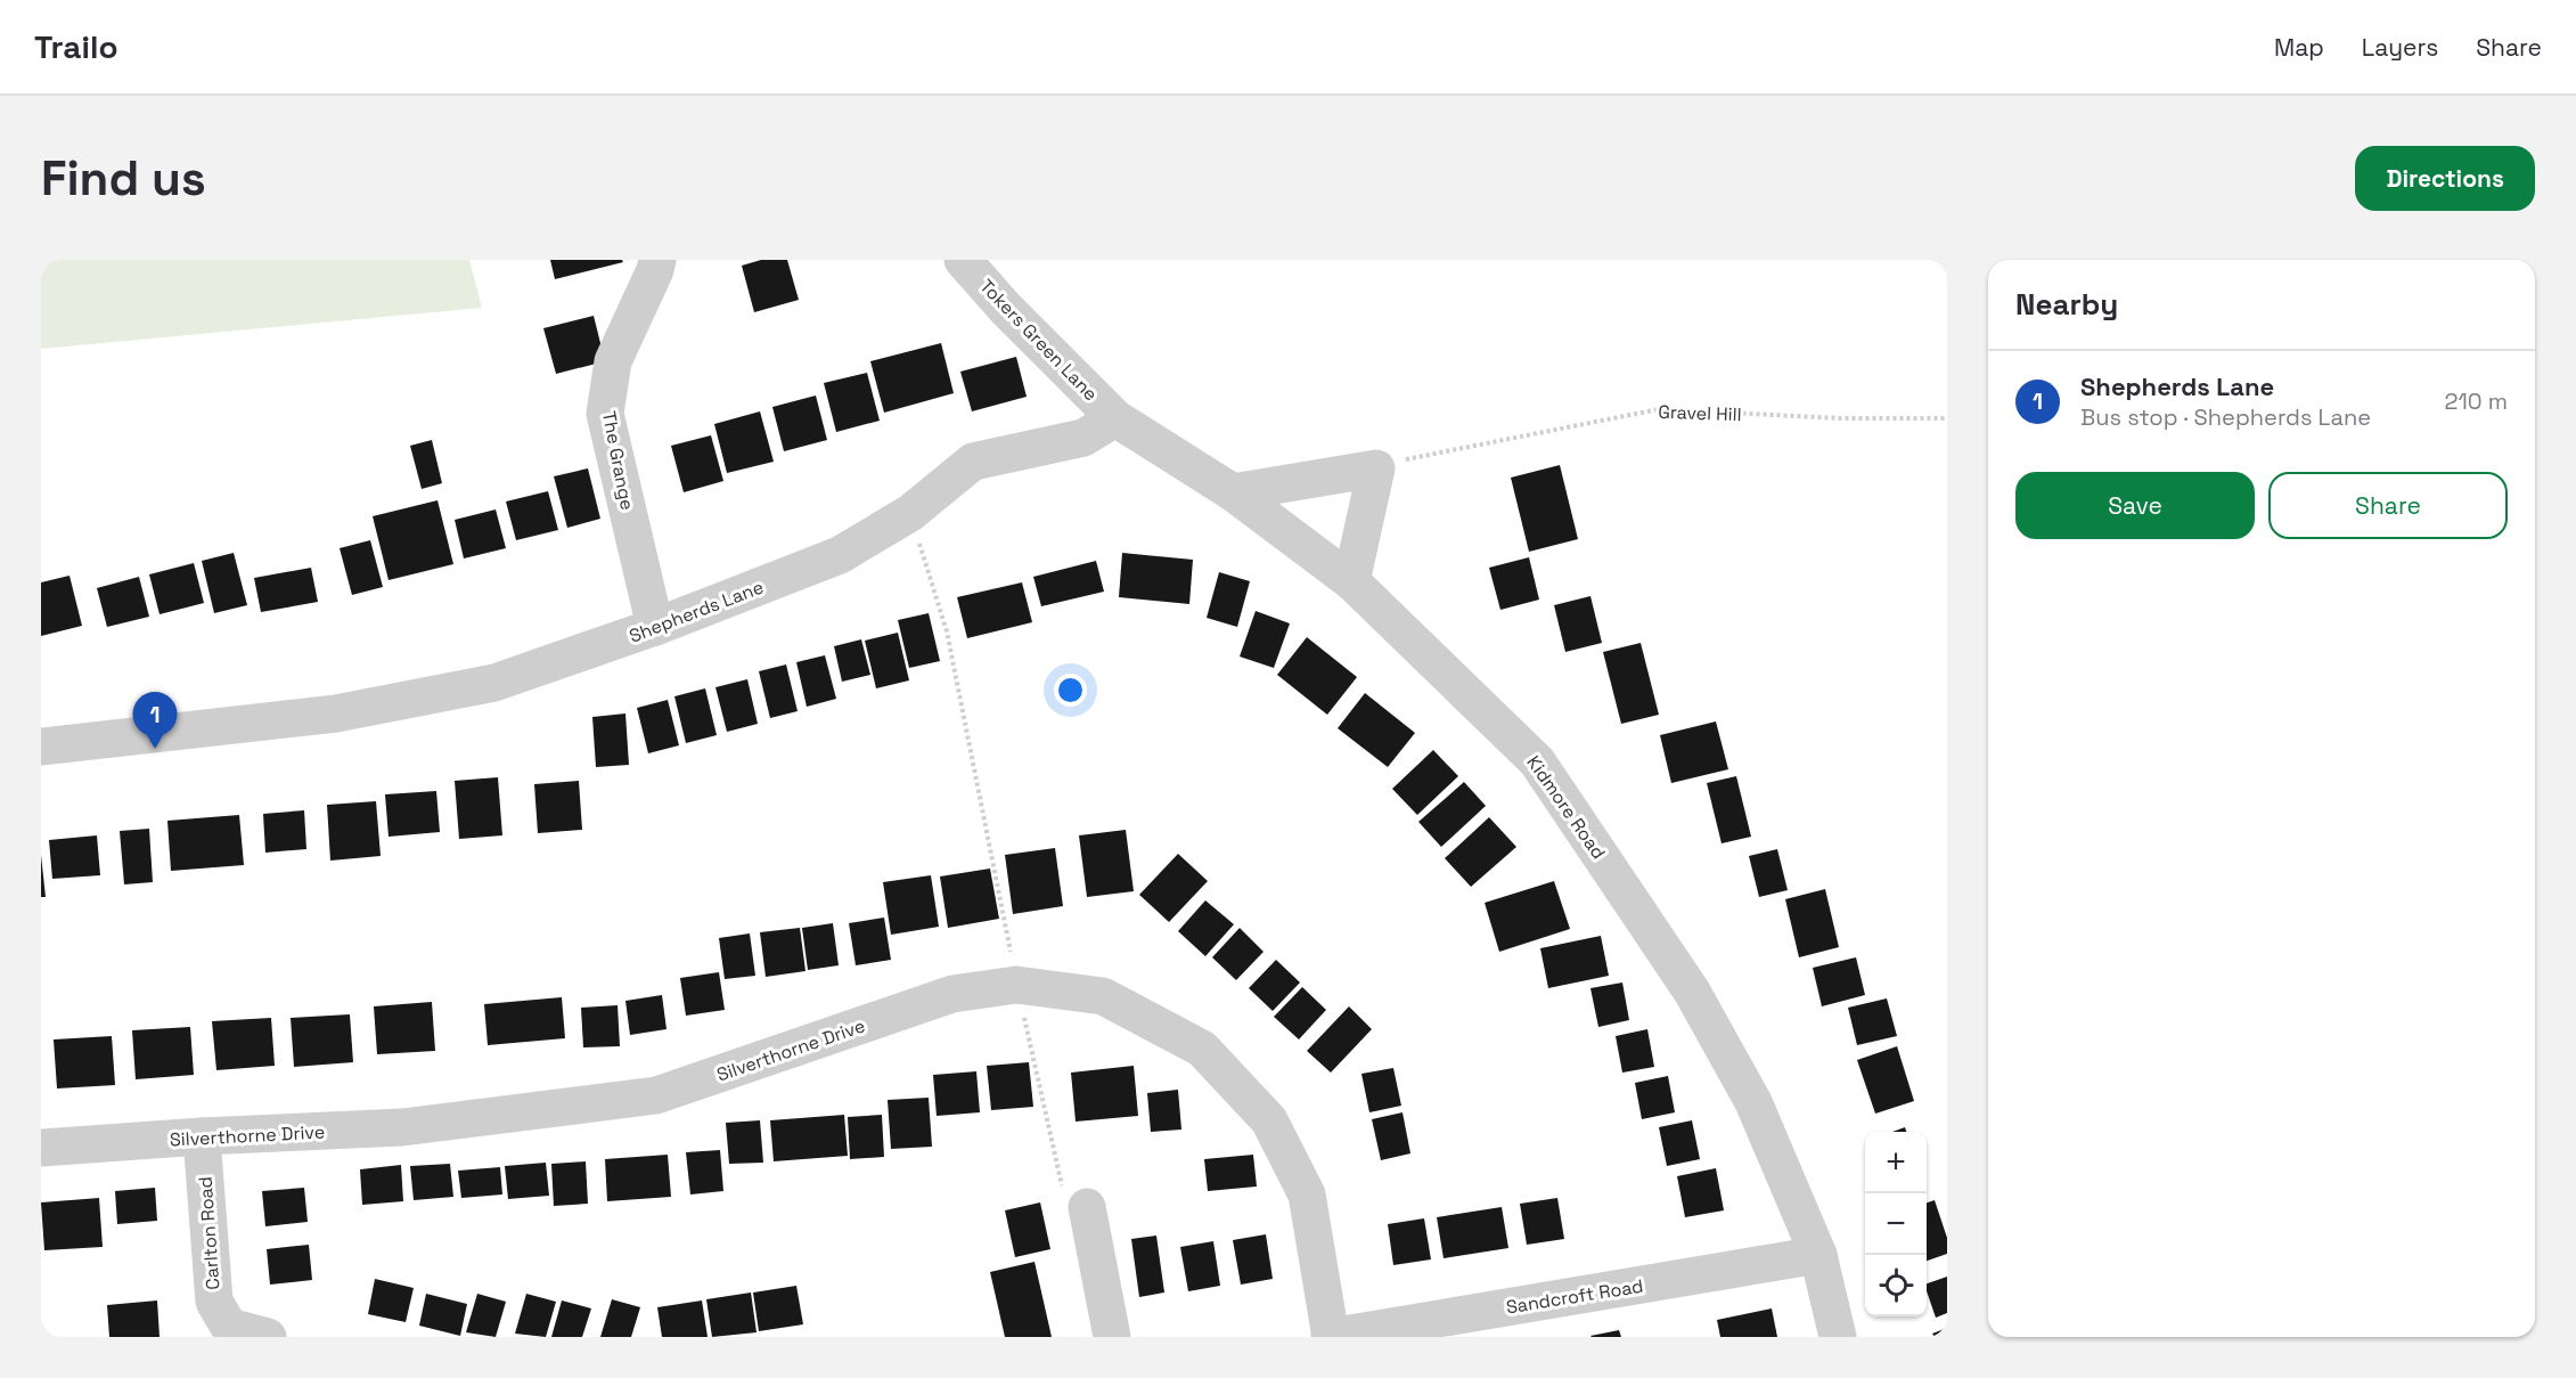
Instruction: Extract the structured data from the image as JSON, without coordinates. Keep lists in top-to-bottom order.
{
  "streets": {
    "street": [
      "Tokers Green Lane",
      "The Grange",
      "Shepherds Lane",
      "Kidmore Road",
      "Silverthorne Drive",
      "Carlton Road",
      "Sandcroft Road"
    ],
    "path": ["Gravel Hill"]
  },
  "crossings": [
    ["Tokers Green Lane", "Shepherds Lane"],
    ["Tokers Green Lane", "Kidmore Road"],
    ["The Grange", "Shepherds Lane"],
    ["Shepherds Lane", "Kidmore Road"],
    ["Kidmore Road", "Sandcroft Road"],
    ["Silverthorne Drive", "Carlton Road"],
    ["Silverthorne Drive", "Sandcroft Road"]
  ],
  "page": {
    "header": "Trailo",
    "nav": ["Map", "Layers", "Share"],
    "buttons": [
      "Directions",
      ["Save", "Share"]
    ],
    "title": "Find us",
    "heading": "Nearby",
    "list": [
      {
        "mark": "1",
        "name": "Shepherds Lane",
        "note": "Bus stop · Shepherds Lane",
        "value": "210 m"
      }
    ],
    "pins": "1",
    "map_buttons": ["+", "−"]
  }
}
